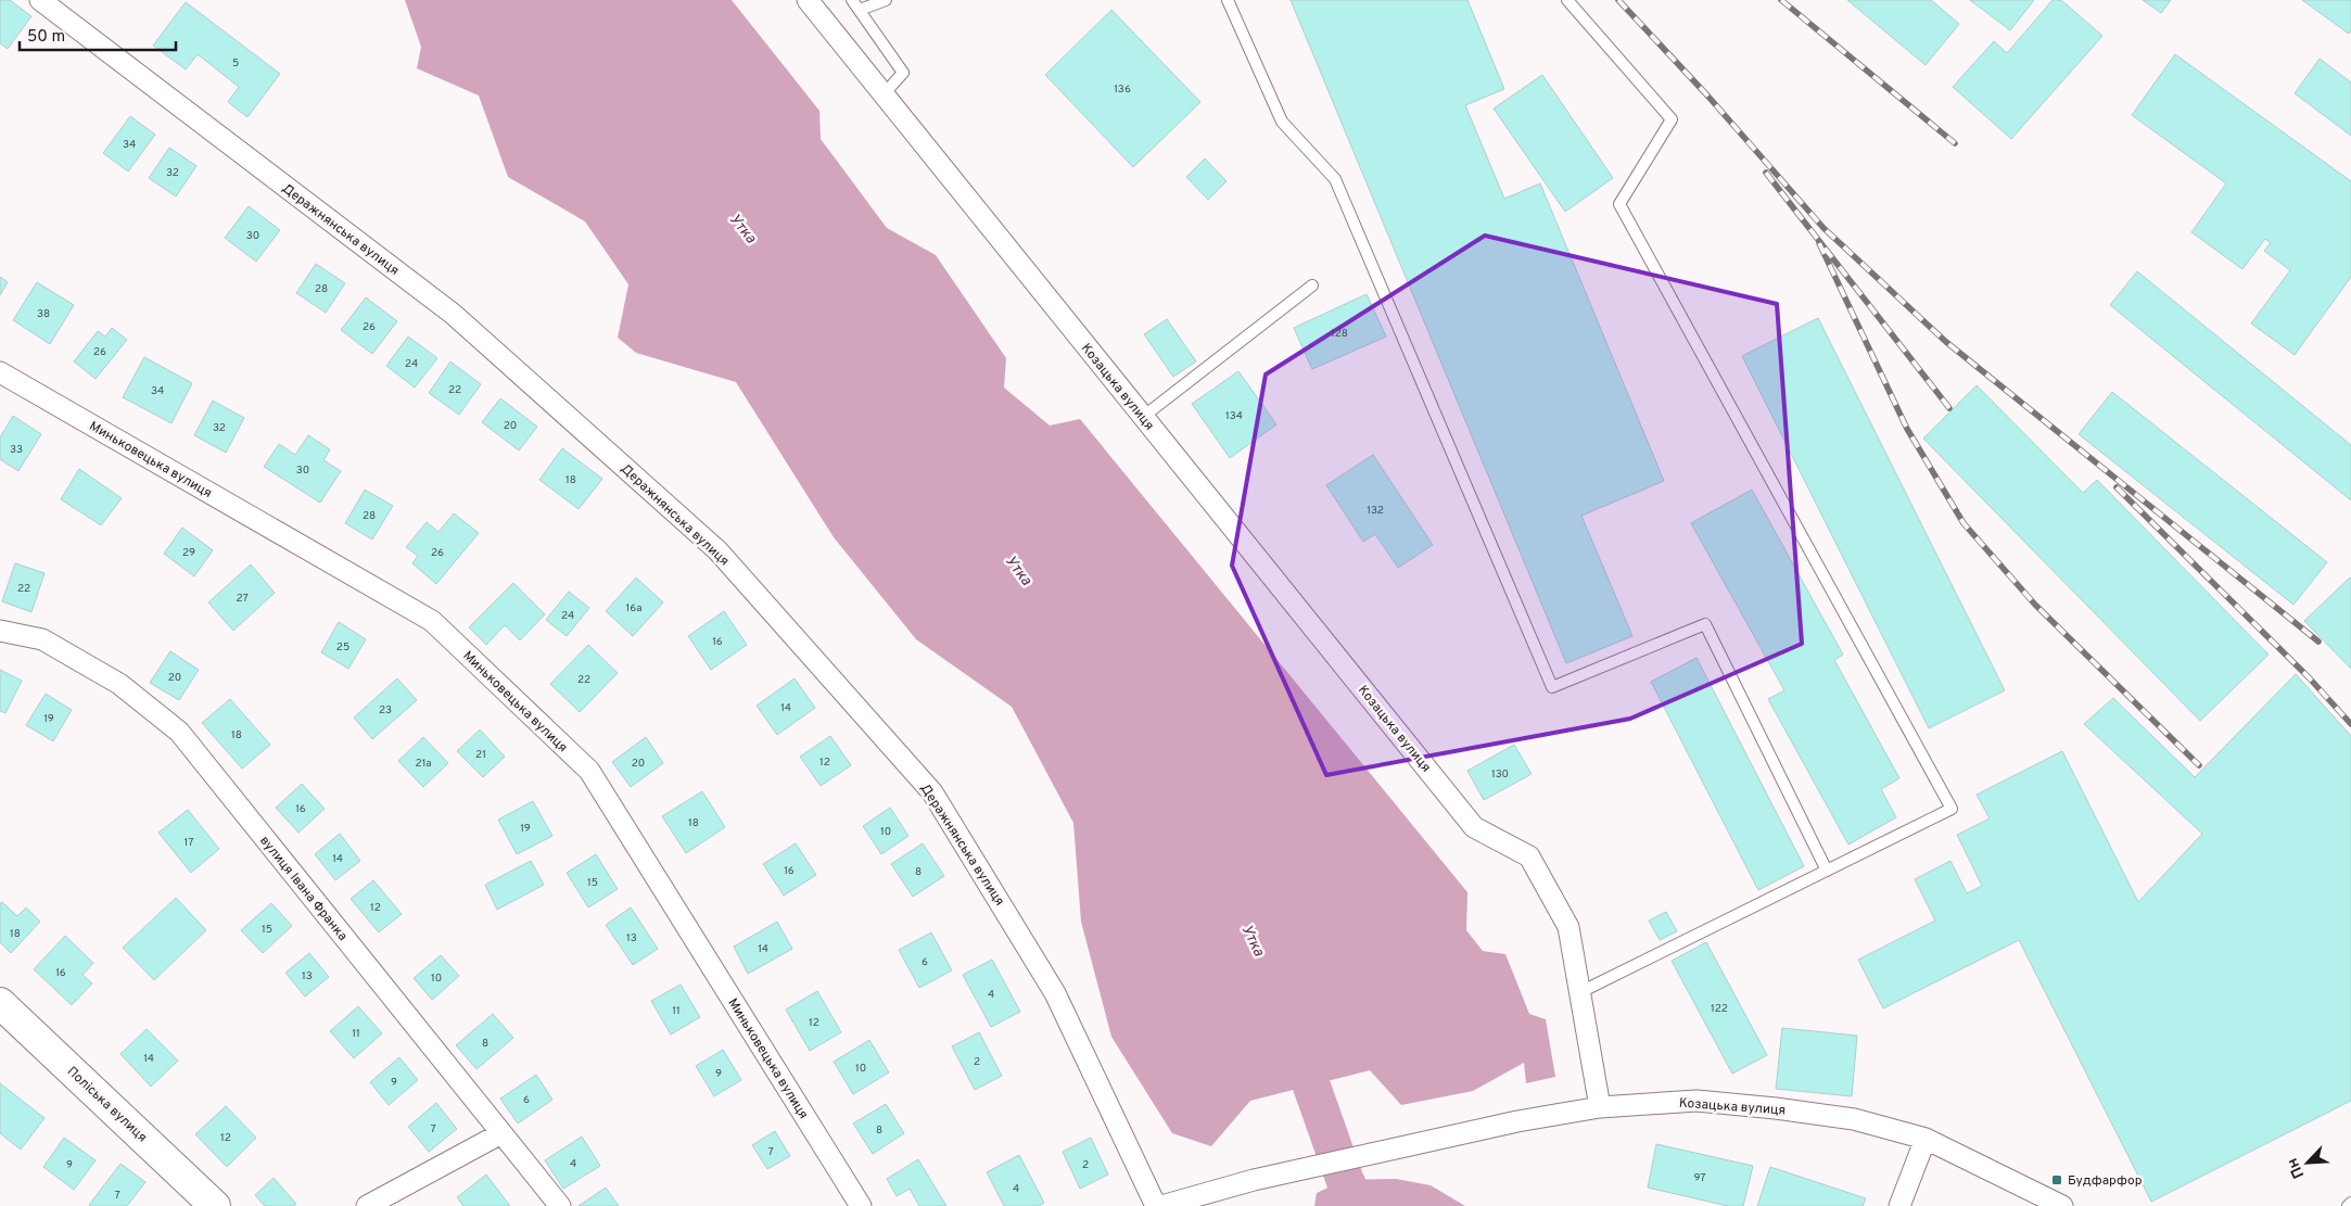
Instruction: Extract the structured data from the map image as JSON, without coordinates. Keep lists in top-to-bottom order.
{
  "streets": {
    "main road": ["Поліська вулиця"],
    "street": [
      "Деражнянська вулиця",
      "Козацька вулиця",
      "Миньковецька вулиця",
      "вулиця Івана Франка"
    ]
  },
  "water": ["Утка"],
  "places": {
    "transit": ["Будфарфор"]
  },
  "house_numbers": [
    "5",
    "136",
    "34",
    "32",
    "30",
    "28",
    "38",
    "26",
    "128",
    "26",
    "24",
    "22",
    "34",
    "134",
    "20",
    "32",
    "33",
    "30",
    "18",
    "132",
    "28",
    "29",
    "26",
    "22",
    "27",
    "16а",
    "24",
    "16",
    "25",
    "20",
    "22",
    "14",
    "23",
    "19",
    "18",
    "21",
    "12",
    "21а",
    "20",
    "130",
    "16",
    "18",
    "19",
    "10",
    "17",
    "14",
    "16",
    "8",
    "15",
    "12",
    "15",
    "18",
    "13",
    "14",
    "6",
    "16",
    "13",
    "10",
    "4",
    "122",
    "11",
    "12",
    "11",
    "8",
    "14",
    "2",
    "10",
    "9",
    "9",
    "6",
    "7",
    "8",
    "12",
    "7",
    "4",
    "9",
    "2",
    "97",
    "4",
    "7"
  ],
  "scale_bar": "50 m",
  "north": "bottom left"
}
